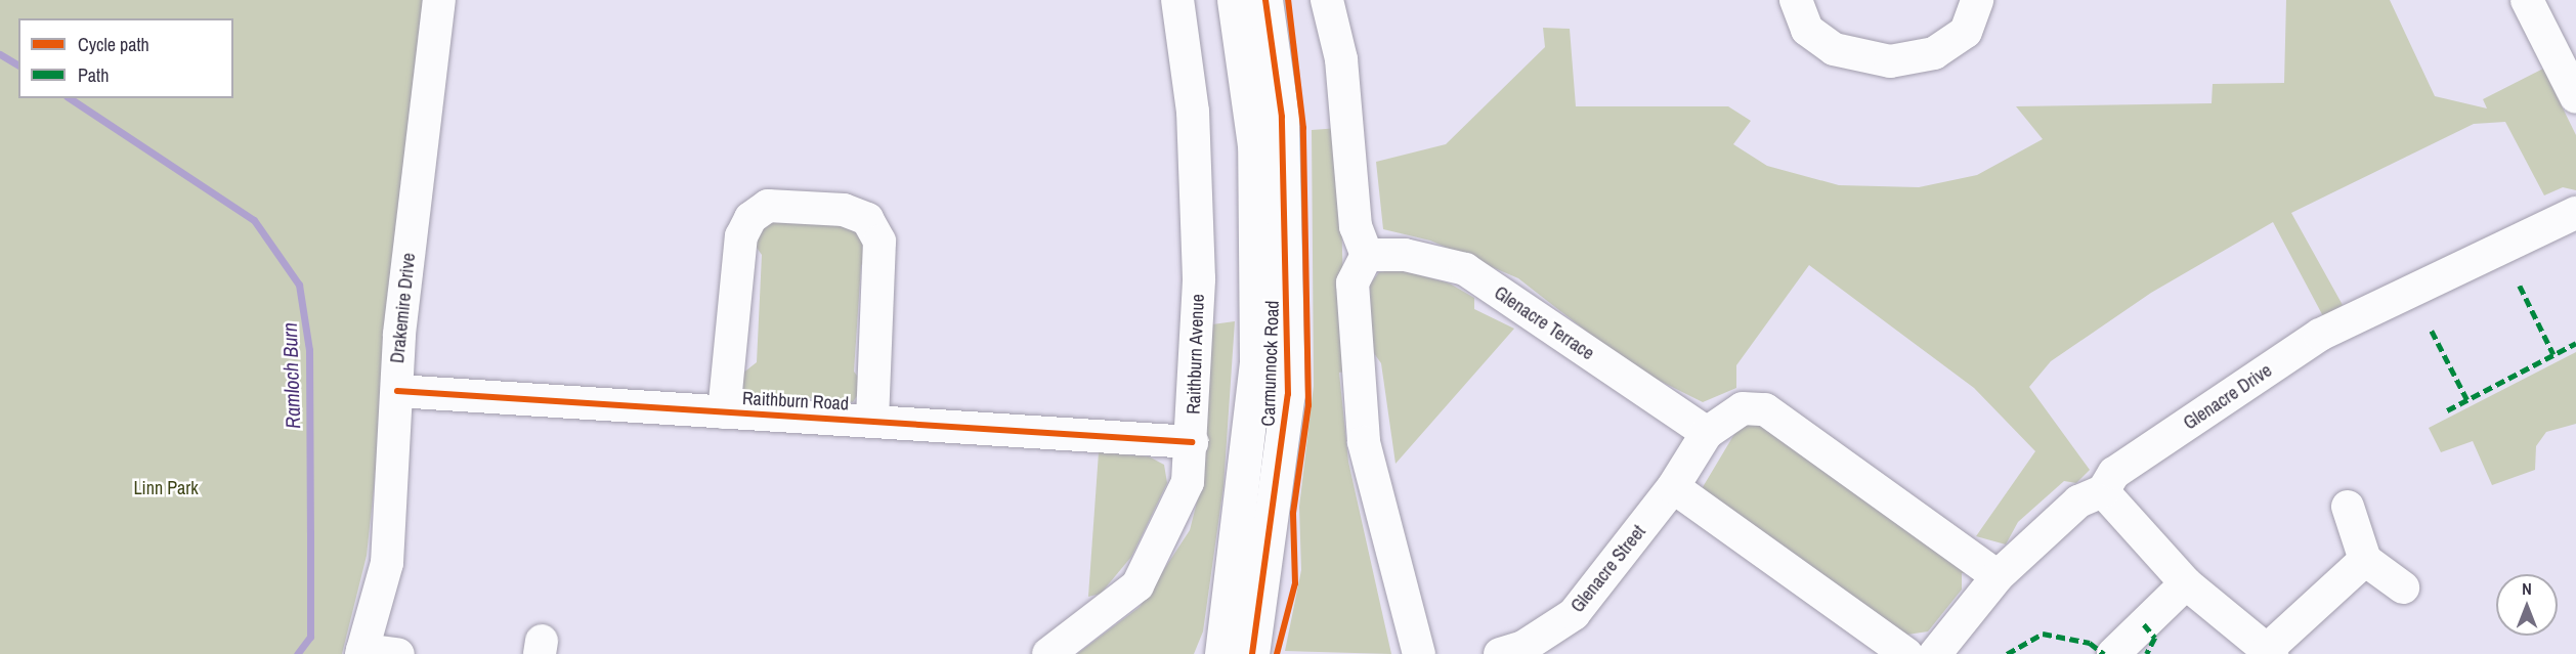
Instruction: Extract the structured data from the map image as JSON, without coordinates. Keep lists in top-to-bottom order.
{
  "streets": {
    "main road": ["Carmunnock Road"],
    "street": [
      "Drakemire Drive",
      "Glenacre Terrace",
      "Raithburn Avenue",
      "Glenacre Drive",
      "Raithburn Road",
      "Glenacre Street"
    ]
  },
  "crossings": [
    ["Drakemire Drive", "Raithburn Road"],
    ["Raithburn Avenue", "Raithburn Road"]
  ],
  "water": ["Ramloch Burn"],
  "parks": ["Linn Park"],
  "legend": ["Cycle path", "Path"],
  "north": "top"
}
